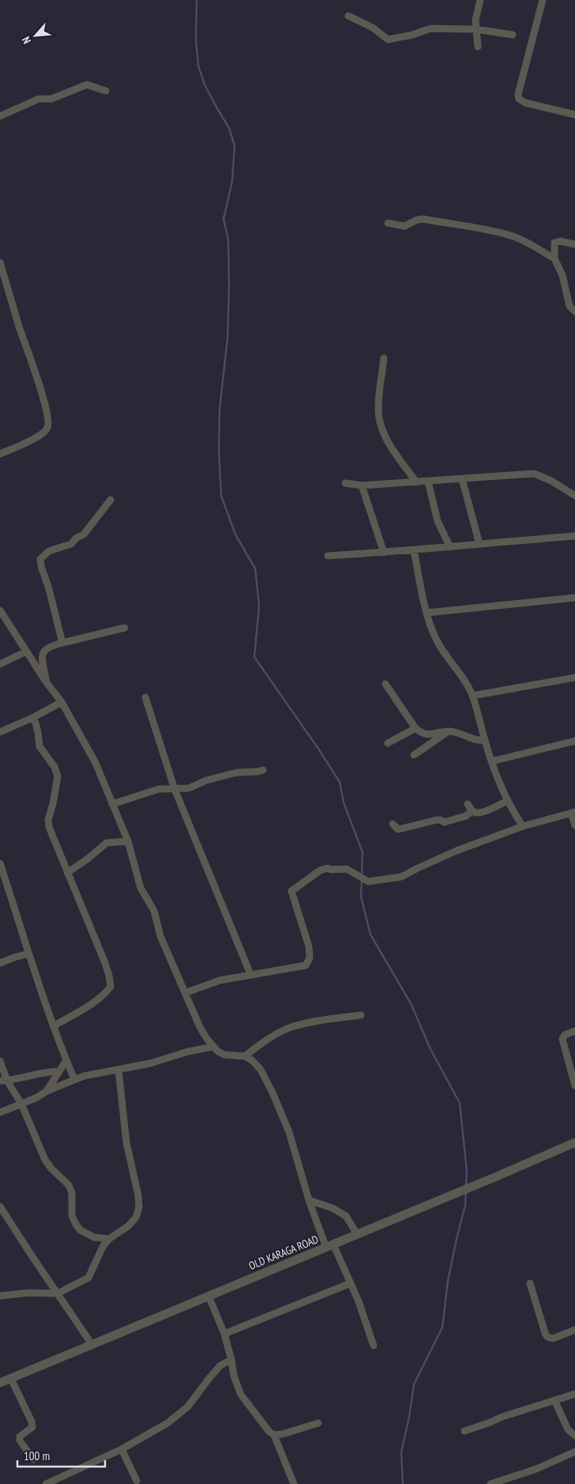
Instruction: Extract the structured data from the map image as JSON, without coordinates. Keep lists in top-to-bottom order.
{
  "streets": {
    "street": ["OLD KARAGA ROAD"]
  },
  "scale_bar": "100 m",
  "north": "bottom left"
}
